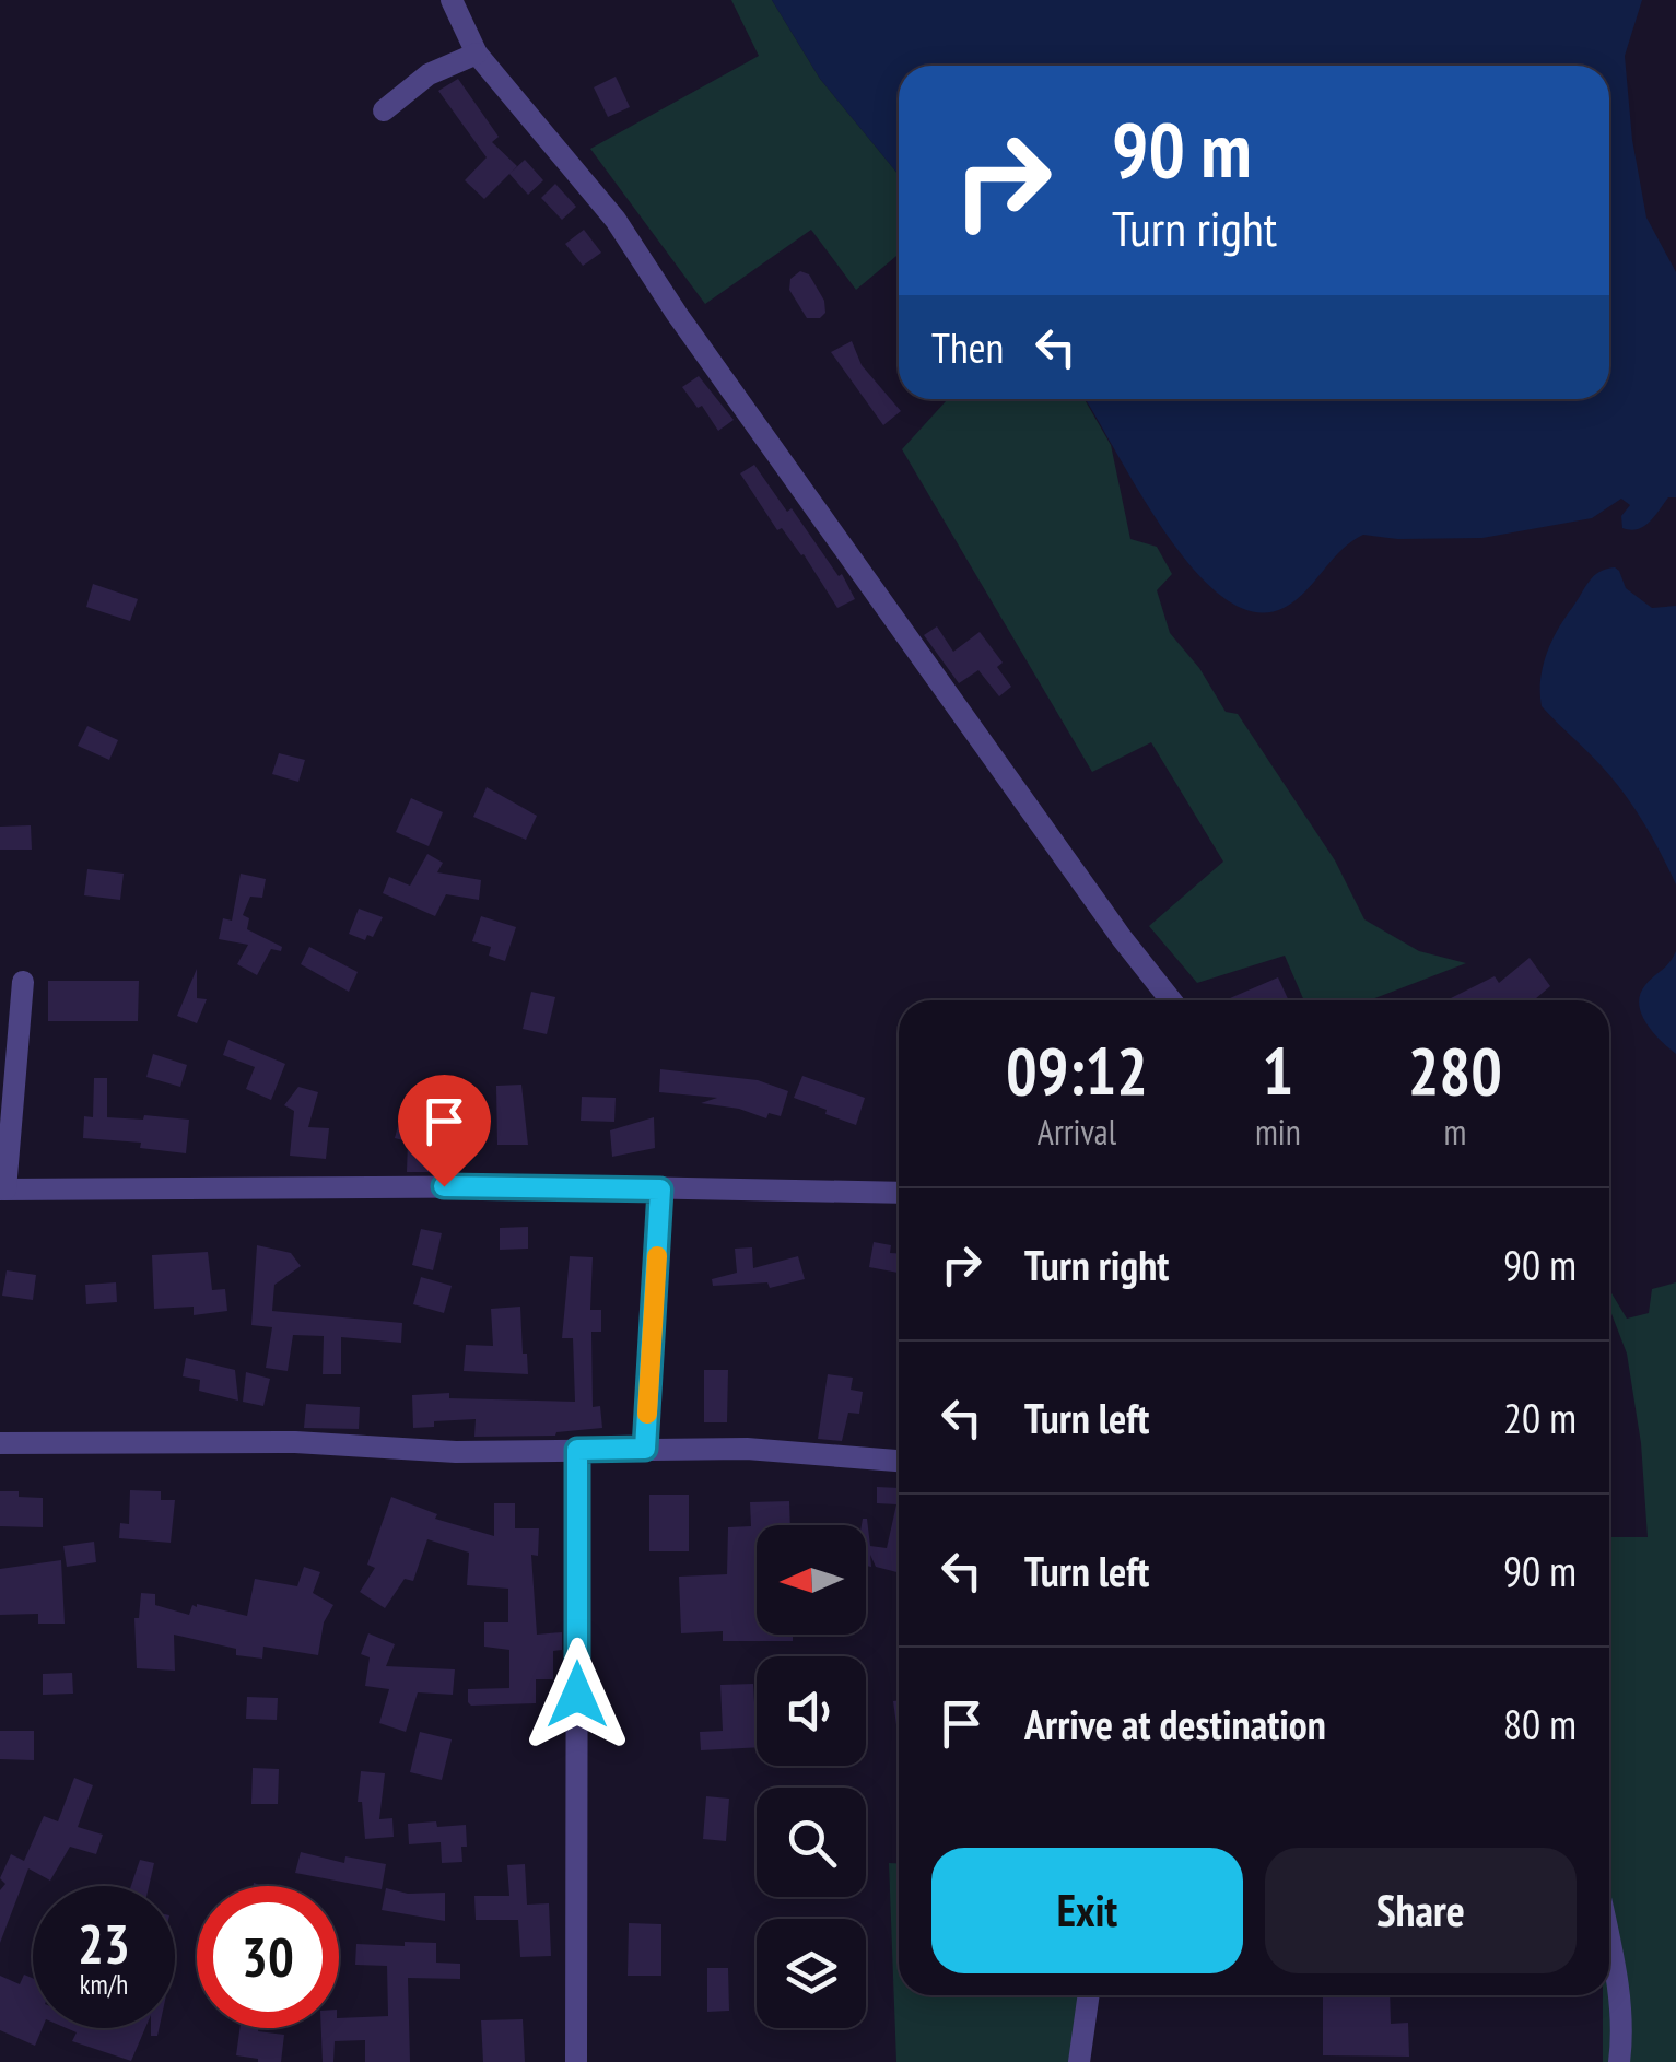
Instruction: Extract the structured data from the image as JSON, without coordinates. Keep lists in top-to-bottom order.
{
  "north": "left",
  "page": {
    "turn": ["90 m", "Turn right"],
    "then": "Then",
    "eta": [
      "09:12",
      "Arrival",
      "1",
      "min",
      "280",
      "m"
    ],
    "list": [
      {
        "name": "Turn right",
        "value": "90 m"
      },
      {
        "name": "Turn left",
        "value": "20 m"
      },
      {
        "name": "Turn left",
        "value": "90 m"
      },
      {
        "name": "Arrive at destination",
        "value": "80 m"
      }
    ],
    "buttons": ["Exit", "Share"],
    "speed": "23 km/h",
    "limit": "30"
  }
}
